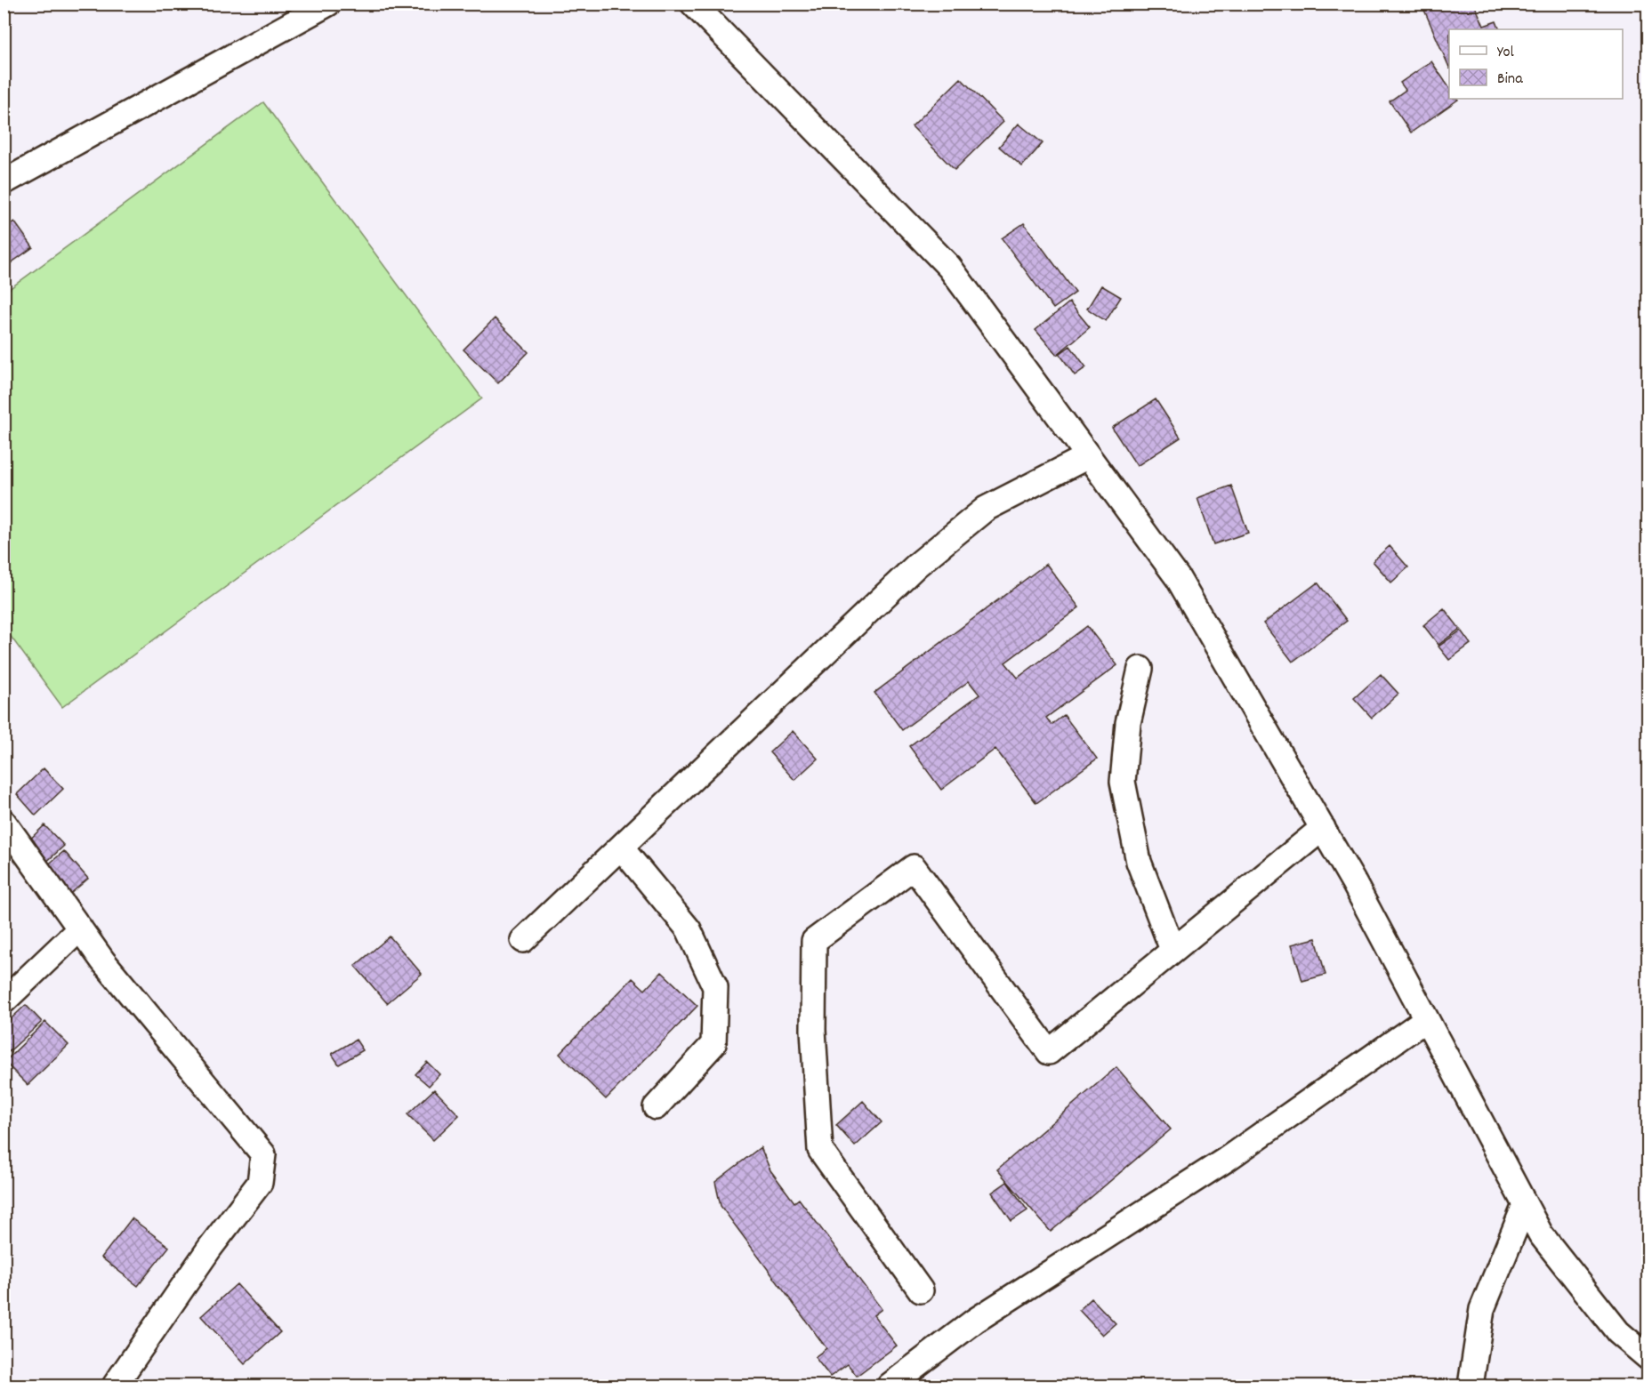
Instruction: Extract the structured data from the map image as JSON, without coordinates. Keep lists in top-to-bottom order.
{
  "legend": ["Yol", "Bina"]
}
